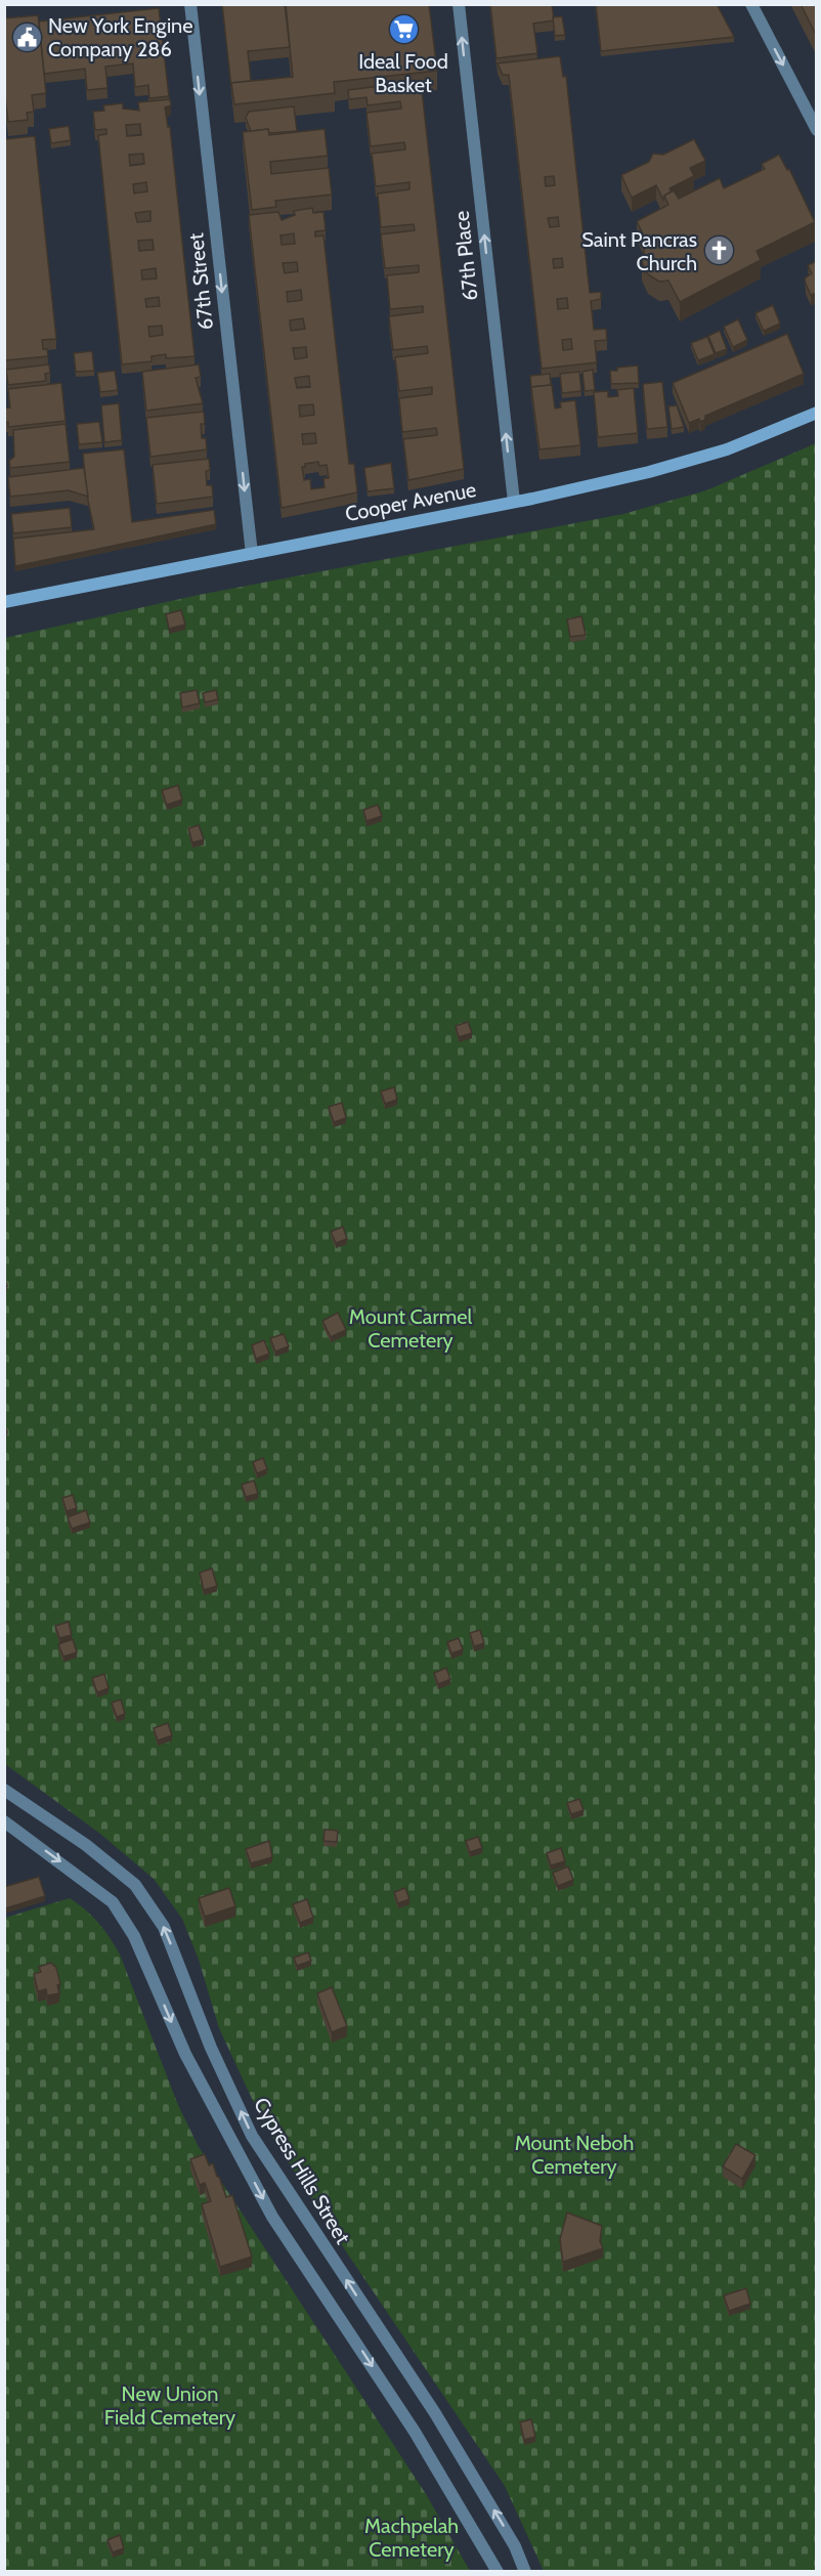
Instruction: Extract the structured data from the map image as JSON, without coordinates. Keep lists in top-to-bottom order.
{
  "streets": {
    "main road": ["Cooper Avenue"],
    "street": ["67th Place", "67th Street", "Cypress Hills Street"]
  },
  "crossings": [
    ["67th Place", "Cooper Avenue"],
    ["67th Street", "Cooper Avenue"]
  ],
  "one_way": ["67th Place", "67th Street"],
  "parks": [
    "Mount Carmel Cemetery",
    "Mount Neboh Cemetery",
    "New Union Field Cemetery",
    "Machpelah Cemetery"
  ],
  "places": {
    "supermarket": ["Ideal Food Basket"],
    "public building": ["New York Engine Company 286"],
    "church": ["Saint Pancras Church"]
  }
}
